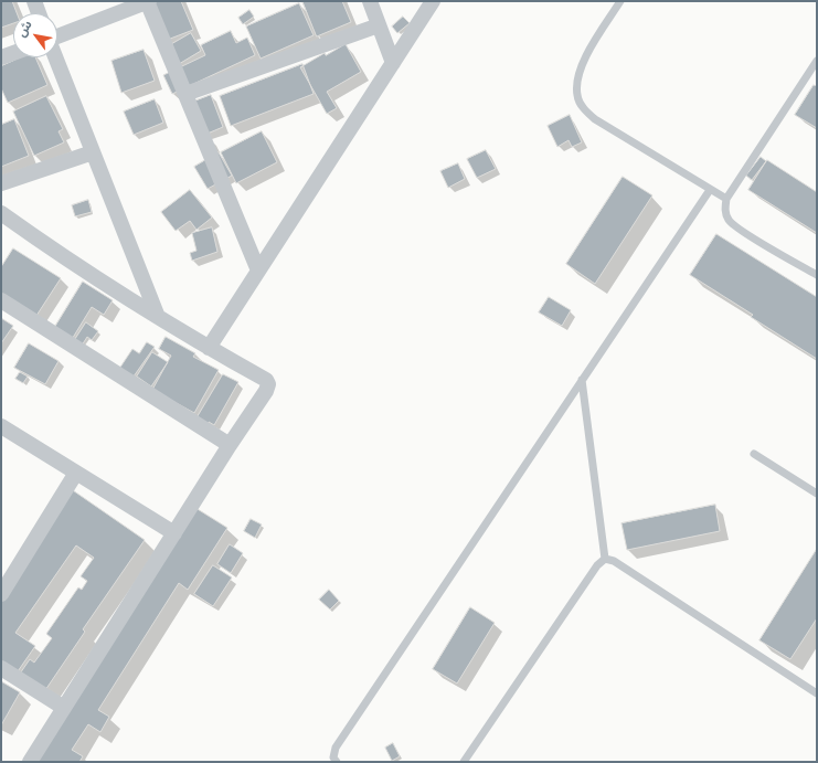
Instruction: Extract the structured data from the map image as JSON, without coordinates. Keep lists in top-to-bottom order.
{
  "north": "top left"
}
